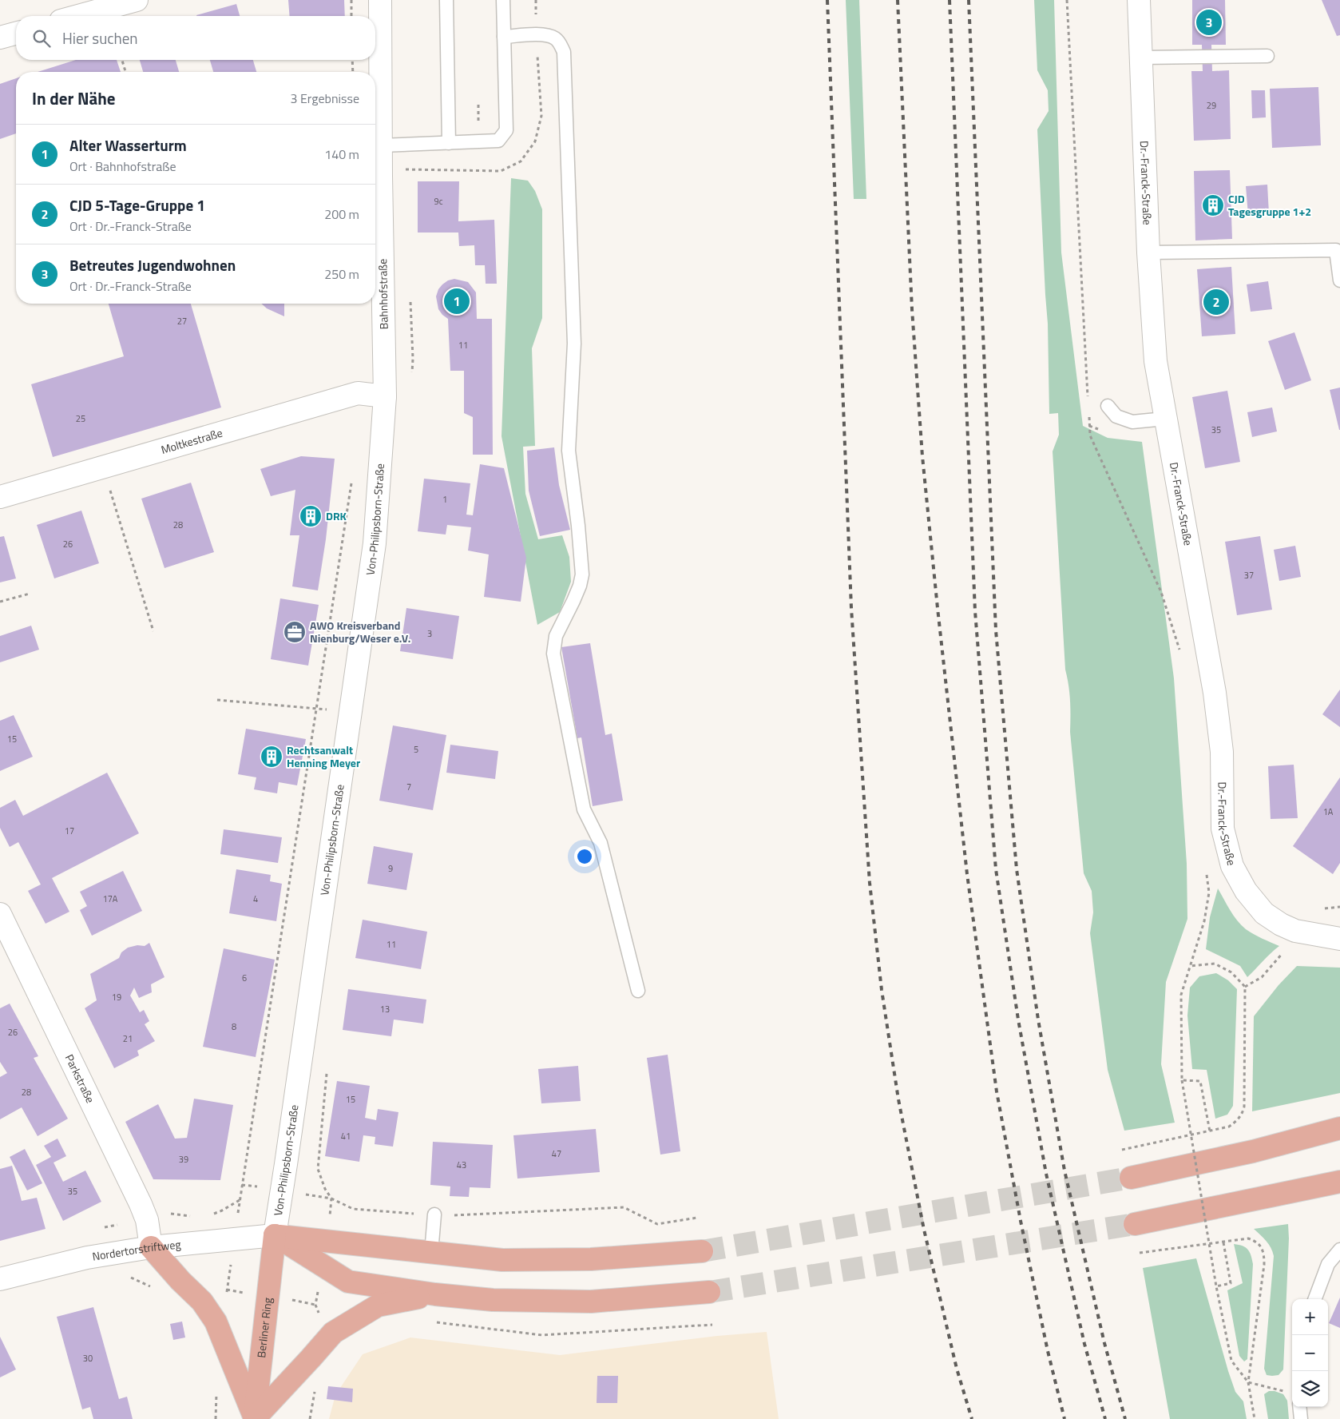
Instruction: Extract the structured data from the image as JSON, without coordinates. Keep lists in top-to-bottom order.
{
  "streets": {
    "main road": ["Berliner Ring"],
    "street": [
      "Dr.-Franck-Straße",
      "Bahnhofstraße",
      "Moltkestraße",
      "Von-Philipsborn-Straße",
      "Parkstraße",
      "Nordertorstriftweg"
    ]
  },
  "crossings": [
    ["Bahnhofstraße", "Moltkestraße"],
    ["Bahnhofstraße", "Von-Philipsborn-Straße"],
    ["Moltkestraße", "Von-Philipsborn-Straße"],
    ["Von-Philipsborn-Straße", "Nordertorstriftweg"],
    ["Von-Philipsborn-Straße", "Berliner Ring"],
    ["Parkstraße", "Nordertorstriftweg"],
    ["Nordertorstriftweg", "Berliner Ring"]
  ],
  "places": {
    "building": ["CJD Tagesgruppe 1+2", "DRK", "Rechtsanwalt Henning Meyer"],
    "office": ["AWO Kreisverband Nienburg/Weser e.V."]
  },
  "house_numbers": [
    "29",
    "9c",
    "27",
    "11",
    "25",
    "35",
    "1",
    "28",
    "26",
    "37",
    "3",
    "15",
    "5",
    "7",
    "1A",
    "17",
    "9",
    "17A",
    "4",
    "11",
    "6",
    "19",
    "13",
    "8",
    "26",
    "21",
    "28",
    "15",
    "41",
    "47",
    "39",
    "43",
    "35",
    "30"
  ],
  "page": {
    "pins": ["3", "1", "2"],
    "search": "Hier suchen",
    "heading": ["In der Nähe", "3 Ergebnisse"],
    "list": [
      {
        "mark": "1",
        "name": "Alter Wasserturm",
        "note": "Ort · Bahnhofstraße",
        "value": "140 m"
      },
      {
        "mark": "2",
        "name": "CJD 5-Tage-Gruppe 1",
        "note": "Ort · Dr.-Franck-Straße",
        "value": "200 m"
      },
      {
        "mark": "3",
        "name": "Betreutes Jugendwohnen",
        "note": "Ort · Dr.-Franck-Straße",
        "value": "250 m"
      }
    ],
    "map_buttons": ["+", "−"]
  }
}
